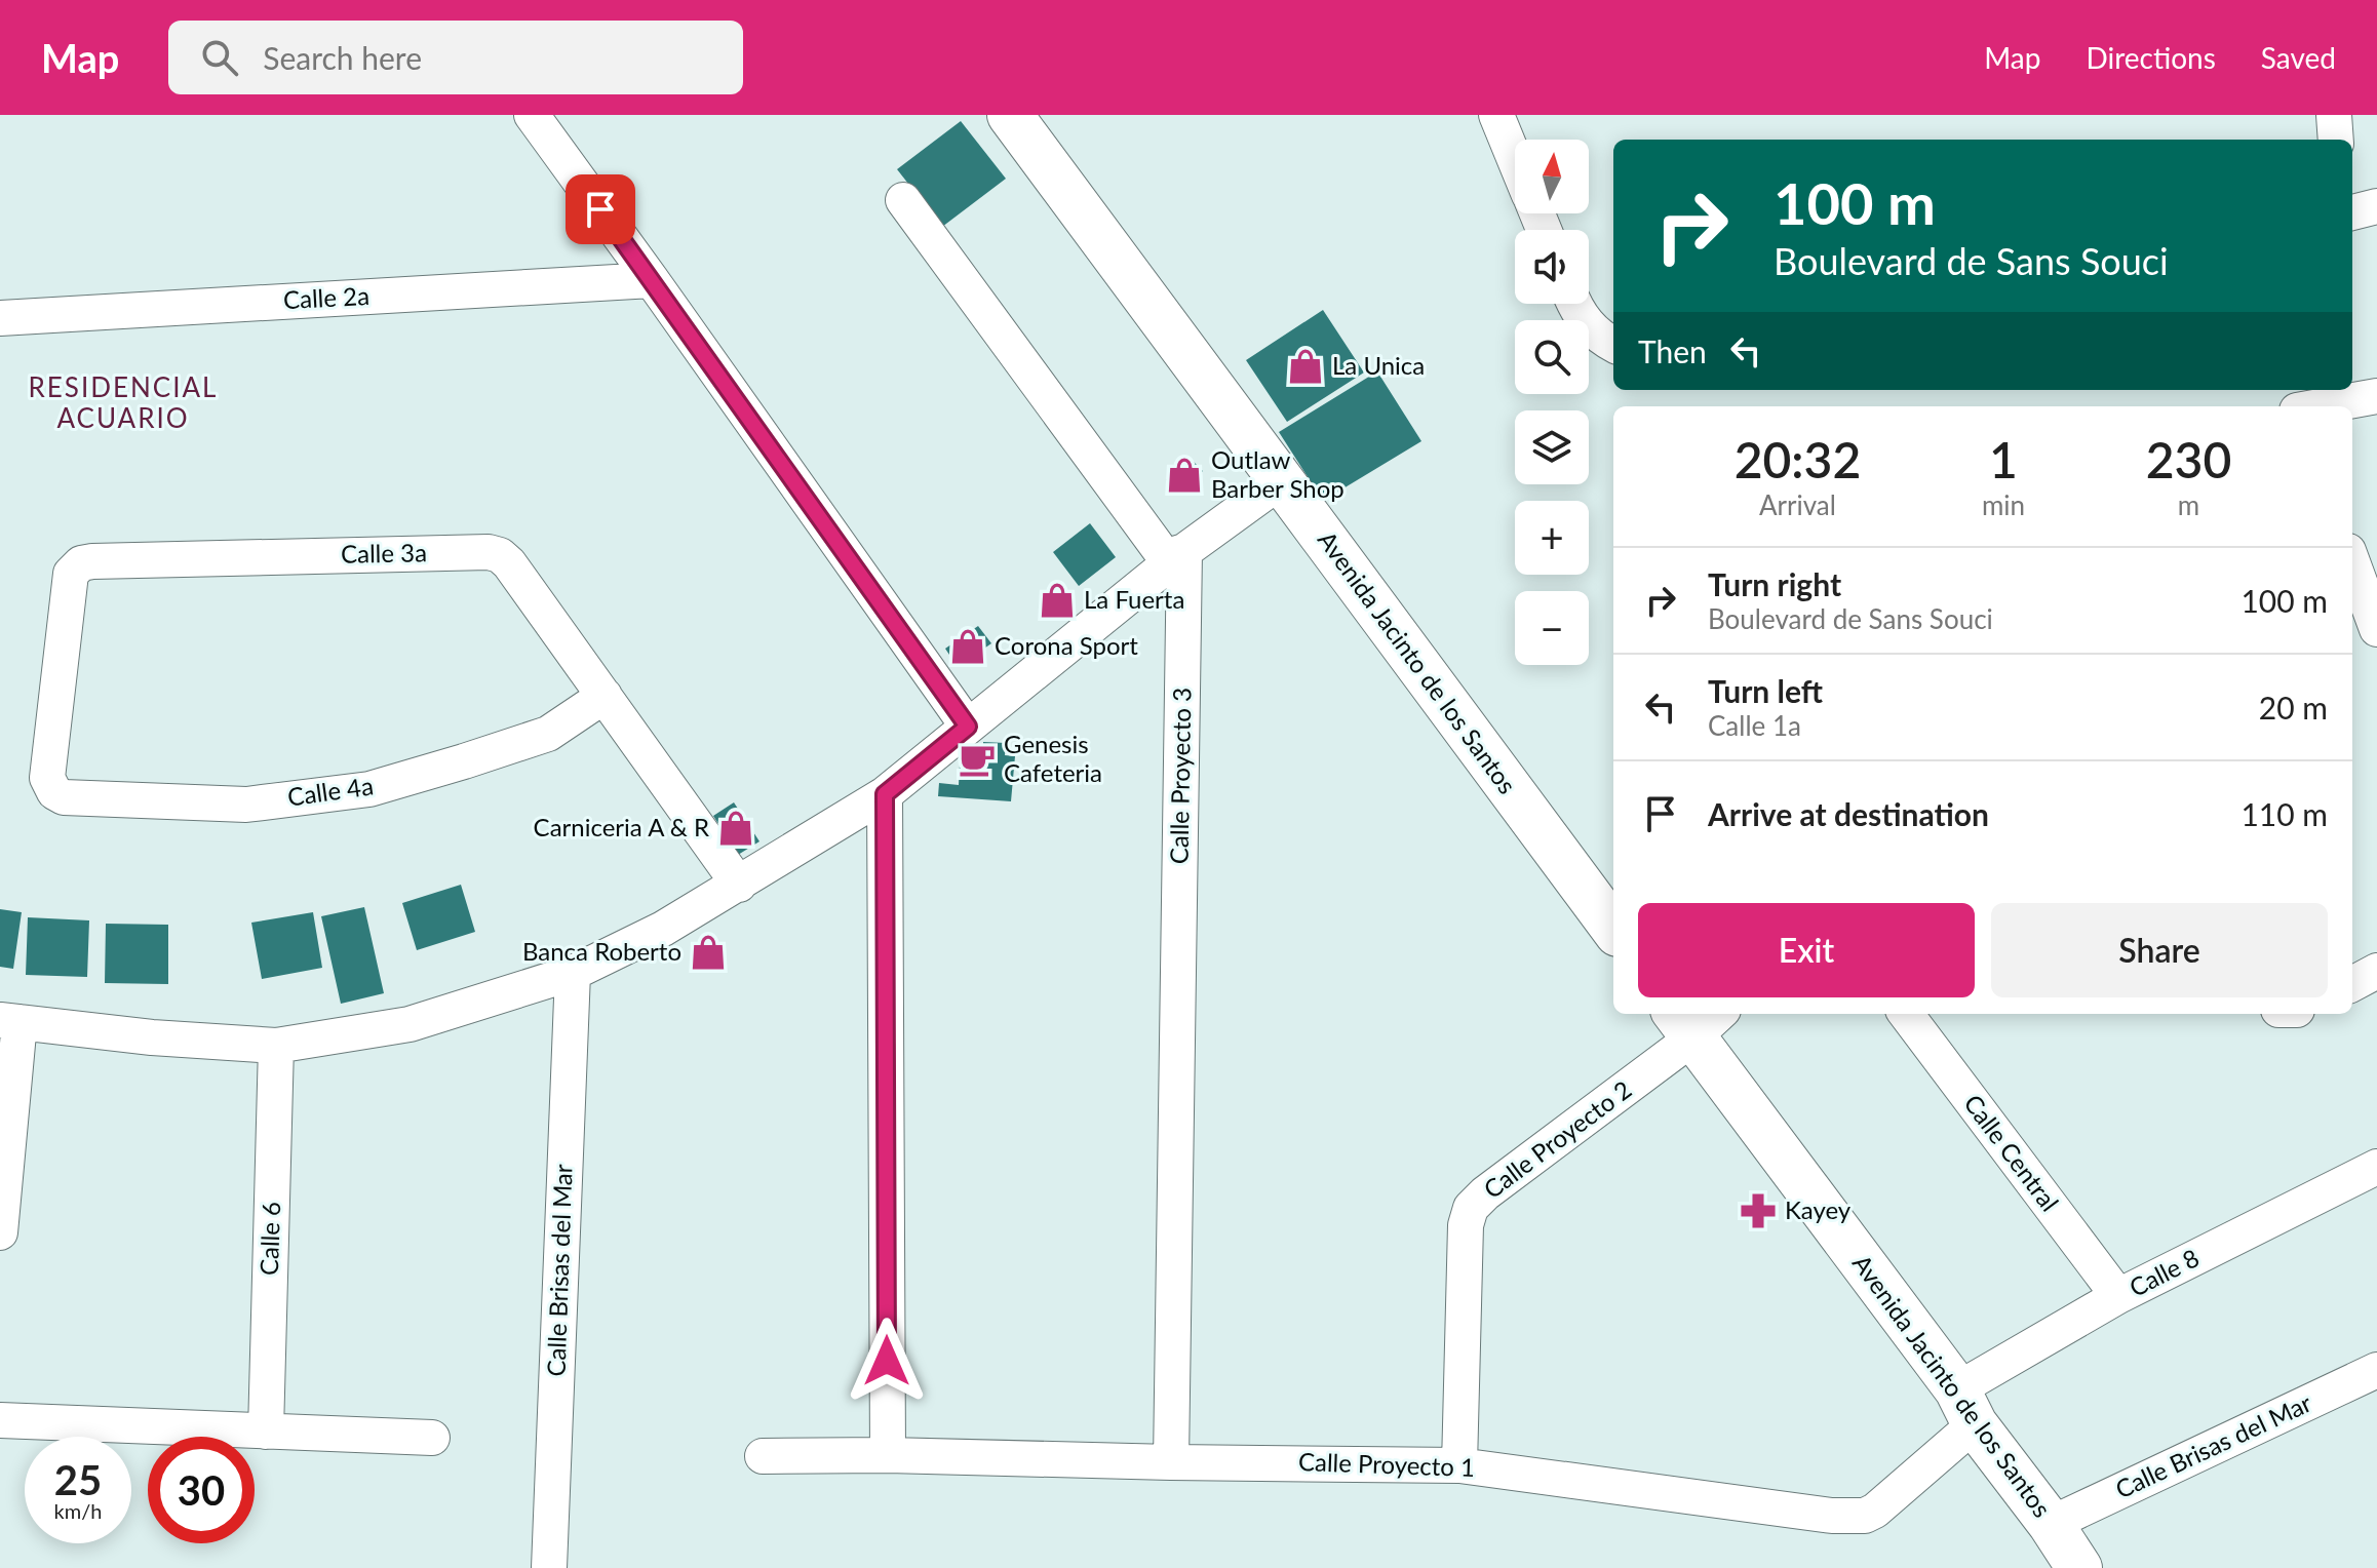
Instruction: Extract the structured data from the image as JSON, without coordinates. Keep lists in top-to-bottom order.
{
  "streets": {
    "main road": ["Avenida Jacinto de los Santos"],
    "street": [
      "Calle 2a",
      "Calle 3a",
      "Calle Proyecto 3",
      "Calle 4a",
      "Calle Proyecto 2",
      "Calle Central",
      "Calle 6",
      "Calle Brisas del Mar",
      "Calle 8",
      "Calle Proyecto 1"
    ]
  },
  "crossings": [
    ["Calle 3a", "Calle 4a"],
    ["Avenida Jacinto de los Santos", "Calle Proyecto 2"],
    ["Avenida Jacinto de los Santos", "Calle Brisas del Mar"],
    ["Avenida Jacinto de los Santos", "Calle 8"],
    ["Avenida Jacinto de los Santos", "Calle Proyecto 1"],
    ["Calle Proyecto 3", "Calle Proyecto 1"],
    ["Calle Proyecto 2", "Calle Proyecto 1"],
    ["Calle Central", "Calle 8"],
    ["Calle 8", "Calle Proyecto 1"]
  ],
  "districts": ["RESIDENCIAL ACUARIO"],
  "places": {
    "shop": [
      "La Unica",
      "Outlaw Barber Shop",
      "La Fuerta",
      "Corona Sport",
      "Carniceria A & R",
      "Banca Roberto"
    ],
    "cafe": ["Genesis Cafeteria"],
    "pharmacy": ["Kayey"]
  },
  "north": "top",
  "page": {
    "header": "Map",
    "search": "Search here",
    "nav": ["Map", "Directions", "Saved"],
    "map_buttons": ["+", "−"],
    "turn": ["100 m", "Boulevard de Sans Souci"],
    "then": "Then",
    "eta": [
      "20:32",
      "Arrival",
      "1",
      "min",
      "230",
      "m"
    ],
    "list": [
      {
        "name": "Turn right",
        "note": "Boulevard de Sans Souci",
        "value": "100 m"
      },
      {
        "name": "Turn left",
        "note": "Calle 1a",
        "value": "20 m"
      },
      {
        "name": "Arrive at destination",
        "value": "110 m"
      }
    ],
    "buttons": ["Exit", "Share"],
    "speed": "25 km/h",
    "limit": "30"
  }
}
